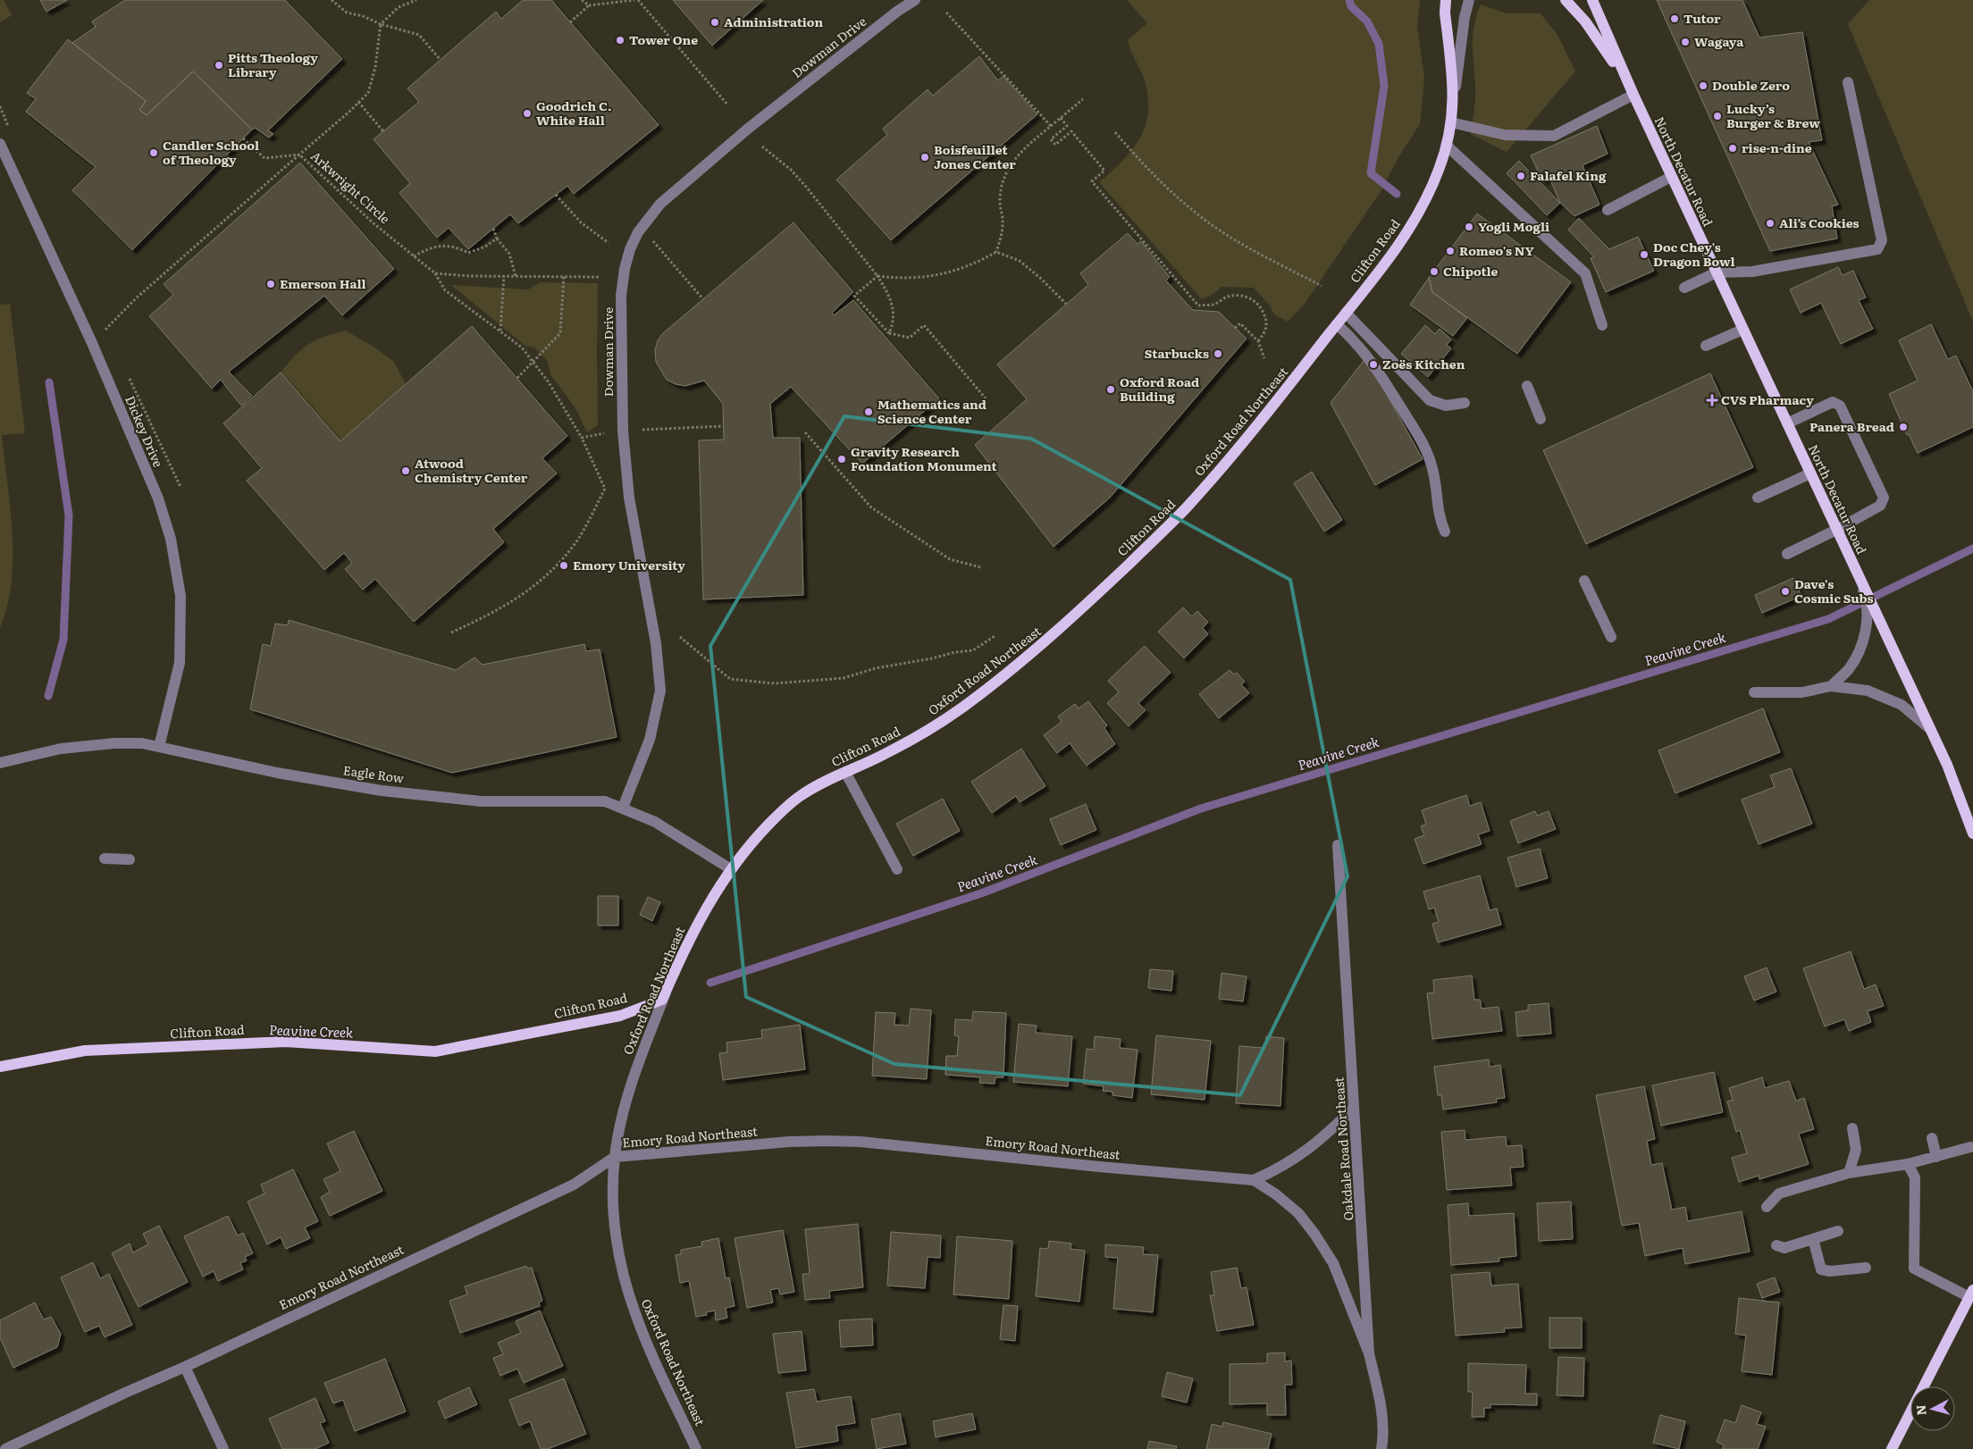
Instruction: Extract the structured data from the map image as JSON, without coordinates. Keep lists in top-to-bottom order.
{
  "streets": {
    "main road": ["North Decatur Road", "Clifton Road"],
    "street": [
      "Dowman Drive",
      "Oxford Road Northeast",
      "Dickey Drive",
      "Eagle Row",
      "Emory Road Northeast",
      "Oakdale Road Northeast"
    ],
    "path": ["Arkwright Circle"]
  },
  "crossings": [
    ["Dowman Drive", "Eagle Row"],
    ["Arkwright Circle", "Dickey Drive"],
    ["Clifton Road", "Oxford Road Northeast"],
    ["Oxford Road Northeast", "Emory Road Northeast"],
    ["Dickey Drive", "Eagle Row"],
    ["Emory Road Northeast", "Oakdale Road Northeast"]
  ],
  "water": ["Peavine Creek"],
  "places": {
    "other": [
      "Tutor",
      "Administration",
      "Tower One",
      "Wagaya",
      "Pitts Theology Library",
      "Double Zero",
      "Goodrich C. White Hall",
      "Lucky’s Burger & Brew",
      "rise-n-dine",
      "Candler School of Theology",
      "Boisfeuillet Jones Center",
      "Falafel King",
      "Ali’s Cookies",
      "Yogli Mogli",
      "Romeo's NY",
      "Doc Chey's Dragon Bowl",
      "Chipotle",
      "Emerson Hall",
      "Starbucks",
      "Zoës Kitchen",
      "Oxford Road Building",
      "Mathematics and Science Center",
      "Panera Bread",
      "Gravity Research Foundation Monument",
      "Atwood Chemistry Center",
      "Emory University",
      "Dave's Cosmic Subs"
    ],
    "health": ["CVS Pharmacy"]
  },
  "north": "left"
}
